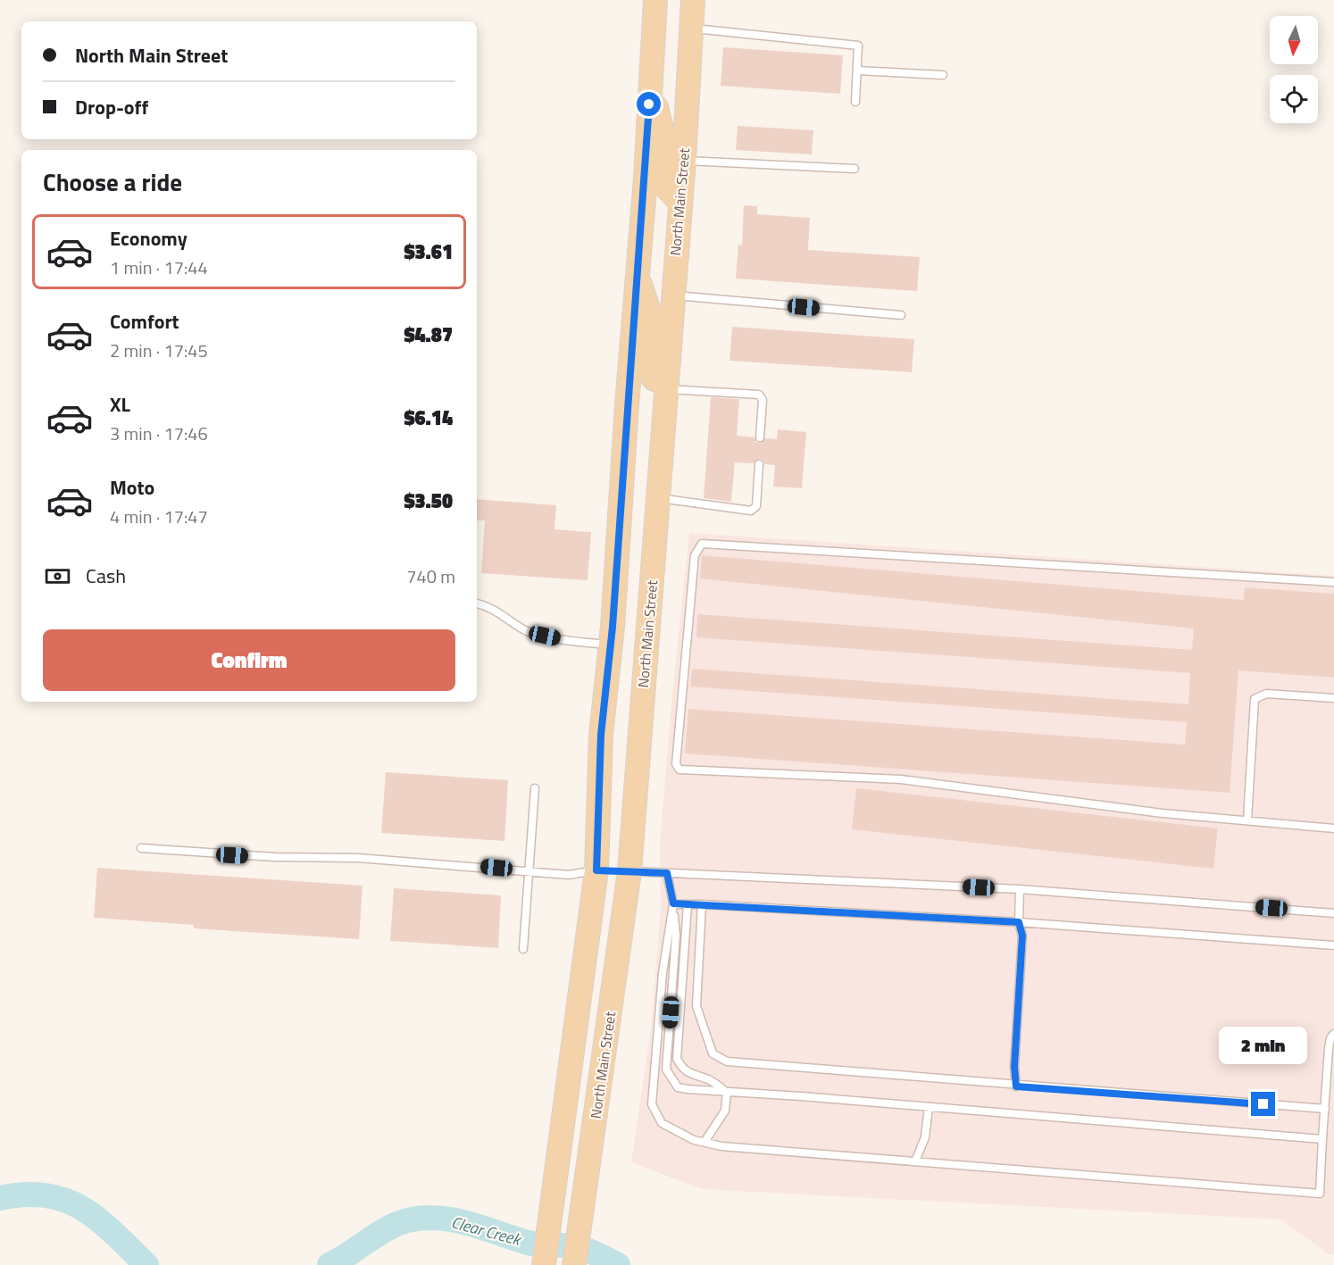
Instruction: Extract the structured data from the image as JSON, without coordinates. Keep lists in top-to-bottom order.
{
  "streets": {
    "main road": ["North Main Street"]
  },
  "water": ["Clear Creek"],
  "north": "bottom",
  "page": {
    "banner": ["North Main Street", "Drop-off"],
    "heading": "Choose a ride",
    "list": [
      {
        "name": "Economy",
        "note": "1 min · 17:44",
        "value": "$3.61"
      },
      {
        "name": "Comfort",
        "note": "2 min · 17:45",
        "value": "$4.87"
      },
      {
        "name": "XL",
        "note": "3 min · 17:46",
        "value": "$6.14"
      },
      {
        "name": "Moto",
        "note": "4 min · 17:47",
        "value": "$3.50"
      }
    ],
    "pay": ["Cash", "740 m"],
    "buttons": "Confirm",
    "bubble": "2 min"
  }
}
